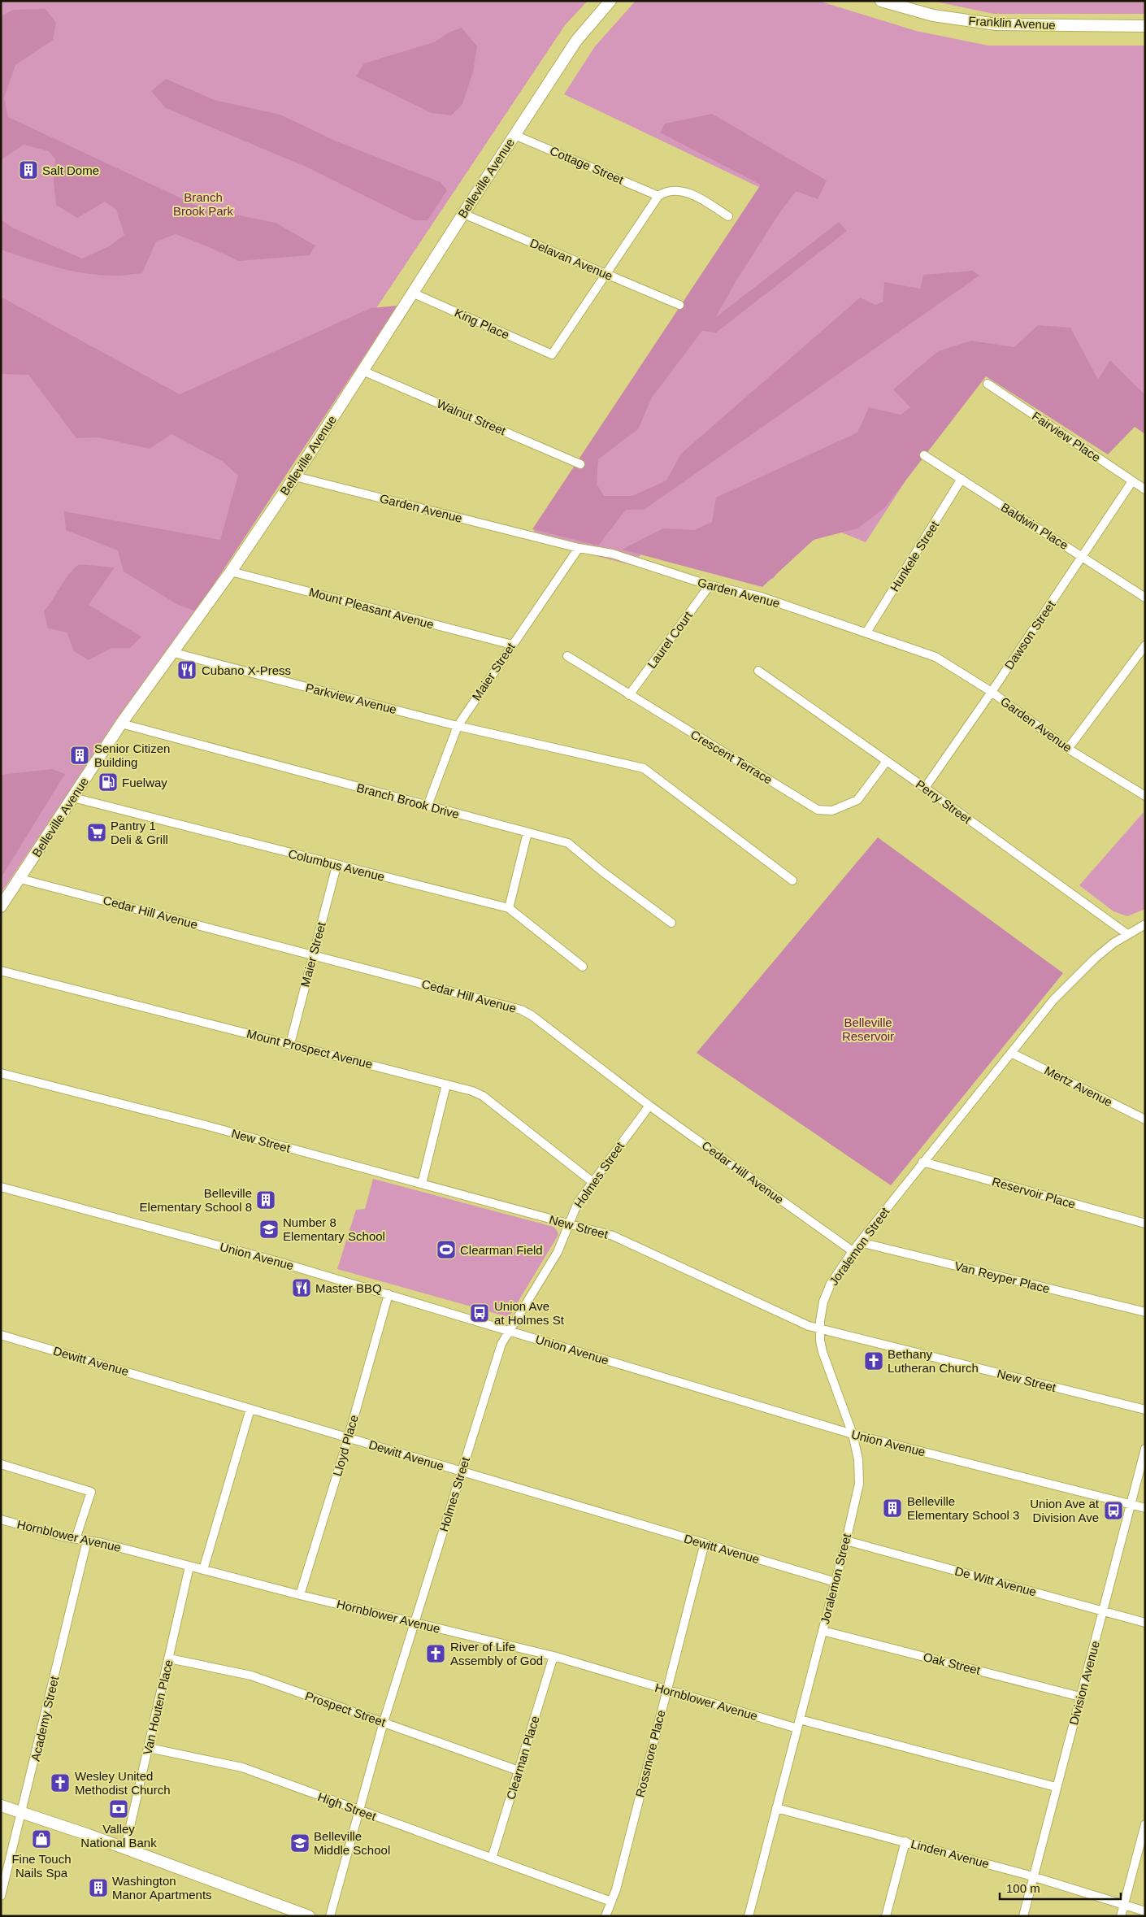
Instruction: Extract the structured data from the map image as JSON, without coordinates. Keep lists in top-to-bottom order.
{
  "streets": {
    "main road": ["Franklin Avenue", "Belleville Avenue"],
    "street": [
      "Cottage Street",
      "Delavan Avenue",
      "King Place",
      "Walnut Street",
      "Fairview Place",
      "Garden Avenue",
      "Baldwin Place",
      "Hunkele Street",
      "Mount Pleasant Avenue",
      "Dawson Street",
      "Laurel Court",
      "Maier Street",
      "Parkview Avenue",
      "Crescent Terrace",
      "Branch Brook Drive",
      "Perry Street",
      "Columbus Avenue",
      "Cedar Hill Avenue",
      "Mount Prospect Avenue",
      "Mertz Avenue",
      "New Street",
      "Holmes Street",
      "Reservoir Place",
      "Joralemon Street",
      "Union Avenue",
      "Van Reyper Place",
      "Dewitt Avenue",
      "Lloyd Place",
      "Hornblower Avenue",
      "De Witt Avenue",
      "Oak Street",
      "Division Avenue",
      "Van Houten Place",
      "Prospect Street",
      "Academy Street",
      "Rossmore Place",
      "Clearman Place",
      "High Street",
      "Linden Avenue"
    ]
  },
  "crossings": [
    ["Cottage Street", "Belleville Avenue"],
    ["Belleville Avenue", "Delavan Avenue"],
    ["Belleville Avenue", "King Place"],
    ["Belleville Avenue", "Walnut Street"],
    ["Belleville Avenue", "Garden Avenue"],
    ["Belleville Avenue", "Mount Pleasant Avenue"],
    ["Belleville Avenue", "Parkview Avenue"],
    ["Belleville Avenue", "Branch Brook Drive"],
    ["Belleville Avenue", "Columbus Avenue"],
    ["Belleville Avenue", "Cedar Hill Avenue"],
    ["Delavan Avenue", "King Place"],
    ["Fairview Place", "Dawson Street"],
    ["Garden Avenue", "Hunkele Street"],
    ["Garden Avenue", "Dawson Street"],
    ["Garden Avenue", "Laurel Court"],
    ["Garden Avenue", "Maier Street"],
    ["Baldwin Place", "Hunkele Street"],
    ["Baldwin Place", "Dawson Street"],
    ["Mount Pleasant Avenue", "Maier Street"],
    ["Dawson Street", "Perry Street"],
    ["Laurel Court", "Crescent Terrace"],
    ["Maier Street", "Parkview Avenue"],
    ["Maier Street", "Branch Brook Drive"],
    ["Maier Street", "Columbus Avenue"],
    ["Maier Street", "Cedar Hill Avenue"],
    ["Maier Street", "Mount Prospect Avenue"],
    ["Crescent Terrace", "Perry Street"],
    ["Perry Street", "Joralemon Street"],
    ["Cedar Hill Avenue", "Holmes Street"],
    ["Cedar Hill Avenue", "Joralemon Street"],
    ["Mount Prospect Avenue", "Holmes Street"],
    ["Mertz Avenue", "Joralemon Street"],
    ["New Street", "Holmes Street"],
    ["New Street", "Joralemon Street"],
    ["Holmes Street", "Union Avenue"],
    ["Holmes Street", "Dewitt Avenue"],
    ["Holmes Street", "Hornblower Avenue"],
    ["Holmes Street", "Prospect Street"],
    ["Holmes Street", "High Street"],
    ["Reservoir Place", "Joralemon Street"],
    ["Joralemon Street", "Union Avenue"],
    ["Joralemon Street", "Van Reyper Place"],
    ["Joralemon Street", "Dewitt Avenue"],
    ["Joralemon Street", "Hornblower Avenue"],
    ["Joralemon Street", "De Witt Avenue"],
    ["Joralemon Street", "Oak Street"],
    ["Joralemon Street", "Linden Avenue"],
    ["Union Avenue", "Lloyd Place"],
    ["Union Avenue", "Division Avenue"],
    ["Dewitt Avenue", "Lloyd Place"],
    ["Dewitt Avenue", "Rossmore Place"],
    ["Lloyd Place", "Hornblower Avenue"],
    ["Hornblower Avenue", "Van Houten Place"],
    ["Hornblower Avenue", "Academy Street"],
    ["Hornblower Avenue", "Rossmore Place"],
    ["Hornblower Avenue", "Clearman Place"],
    ["De Witt Avenue", "Division Avenue"],
    ["Oak Street", "Division Avenue"],
    ["Division Avenue", "Linden Avenue"],
    ["Van Houten Place", "Prospect Street"],
    ["Van Houten Place", "High Street"],
    ["Prospect Street", "Clearman Place"],
    ["Rossmore Place", "High Street"],
    ["Clearman Place", "High Street"]
  ],
  "parks": ["Branch Brook Park", "Belleville Reservoir"],
  "places": {
    "building": [
      "Salt Dome",
      "Senior Citizen Building",
      "Belleville Elementary School 8",
      "Belleville Elementary School 3",
      "Washington Manor Apartments"
    ],
    "restaurant": ["Cubano X-Press", "Master BBQ"],
    "fuel station": ["Fuelway"],
    "supermarket": ["Pantry 1 Deli & Grill"],
    "school or university": ["Number 8 Elementary School", "Belleville Middle School"],
    "sports": ["Clearman Field"],
    "bus stop": ["Union Ave at Holmes St", "Union Ave at Division Ave"],
    "church": ["Bethany Lutheran Church", "River of Life Assembly of God", "Wesley United Methodist Church"],
    "bank": ["Valley National Bank"],
    "shop": ["Fine Touch Nails Spa"]
  },
  "scale_bar": "100 m"
}
